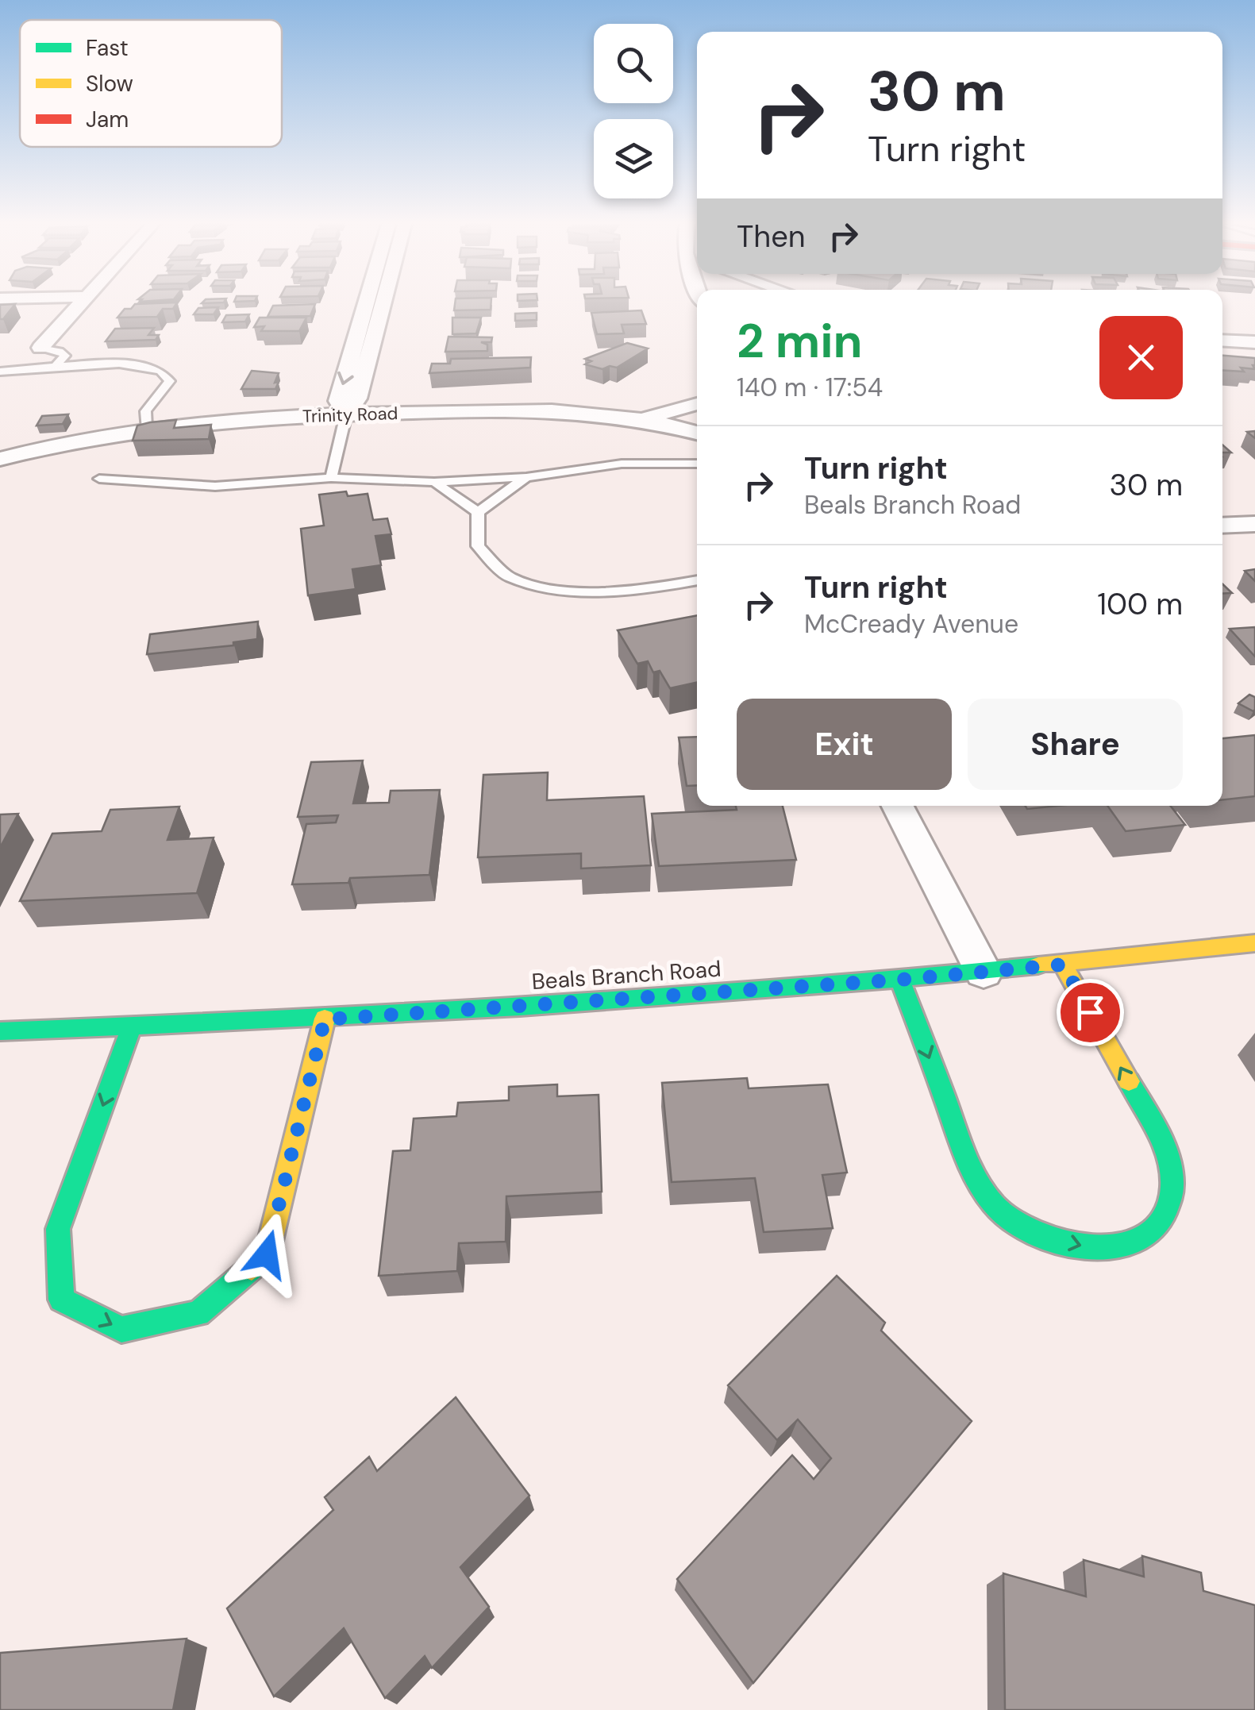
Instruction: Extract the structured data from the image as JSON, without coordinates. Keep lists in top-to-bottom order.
{
  "streets": {
    "street": ["Trinity Road", "Beals Branch Road"]
  },
  "legend": ["Fast", "Slow", "Jam"],
  "page": {
    "turn": ["30 m", "Turn right"],
    "then": "Then",
    "heading": ["2 min", "140 m · 17:54"],
    "list": [
      {
        "name": "Turn right",
        "note": "Beals Branch Road",
        "value": "30 m"
      },
      {
        "name": "Turn right",
        "note": "McCready Avenue",
        "value": "100 m"
      }
    ],
    "buttons": ["Exit", "Share"]
  }
}
